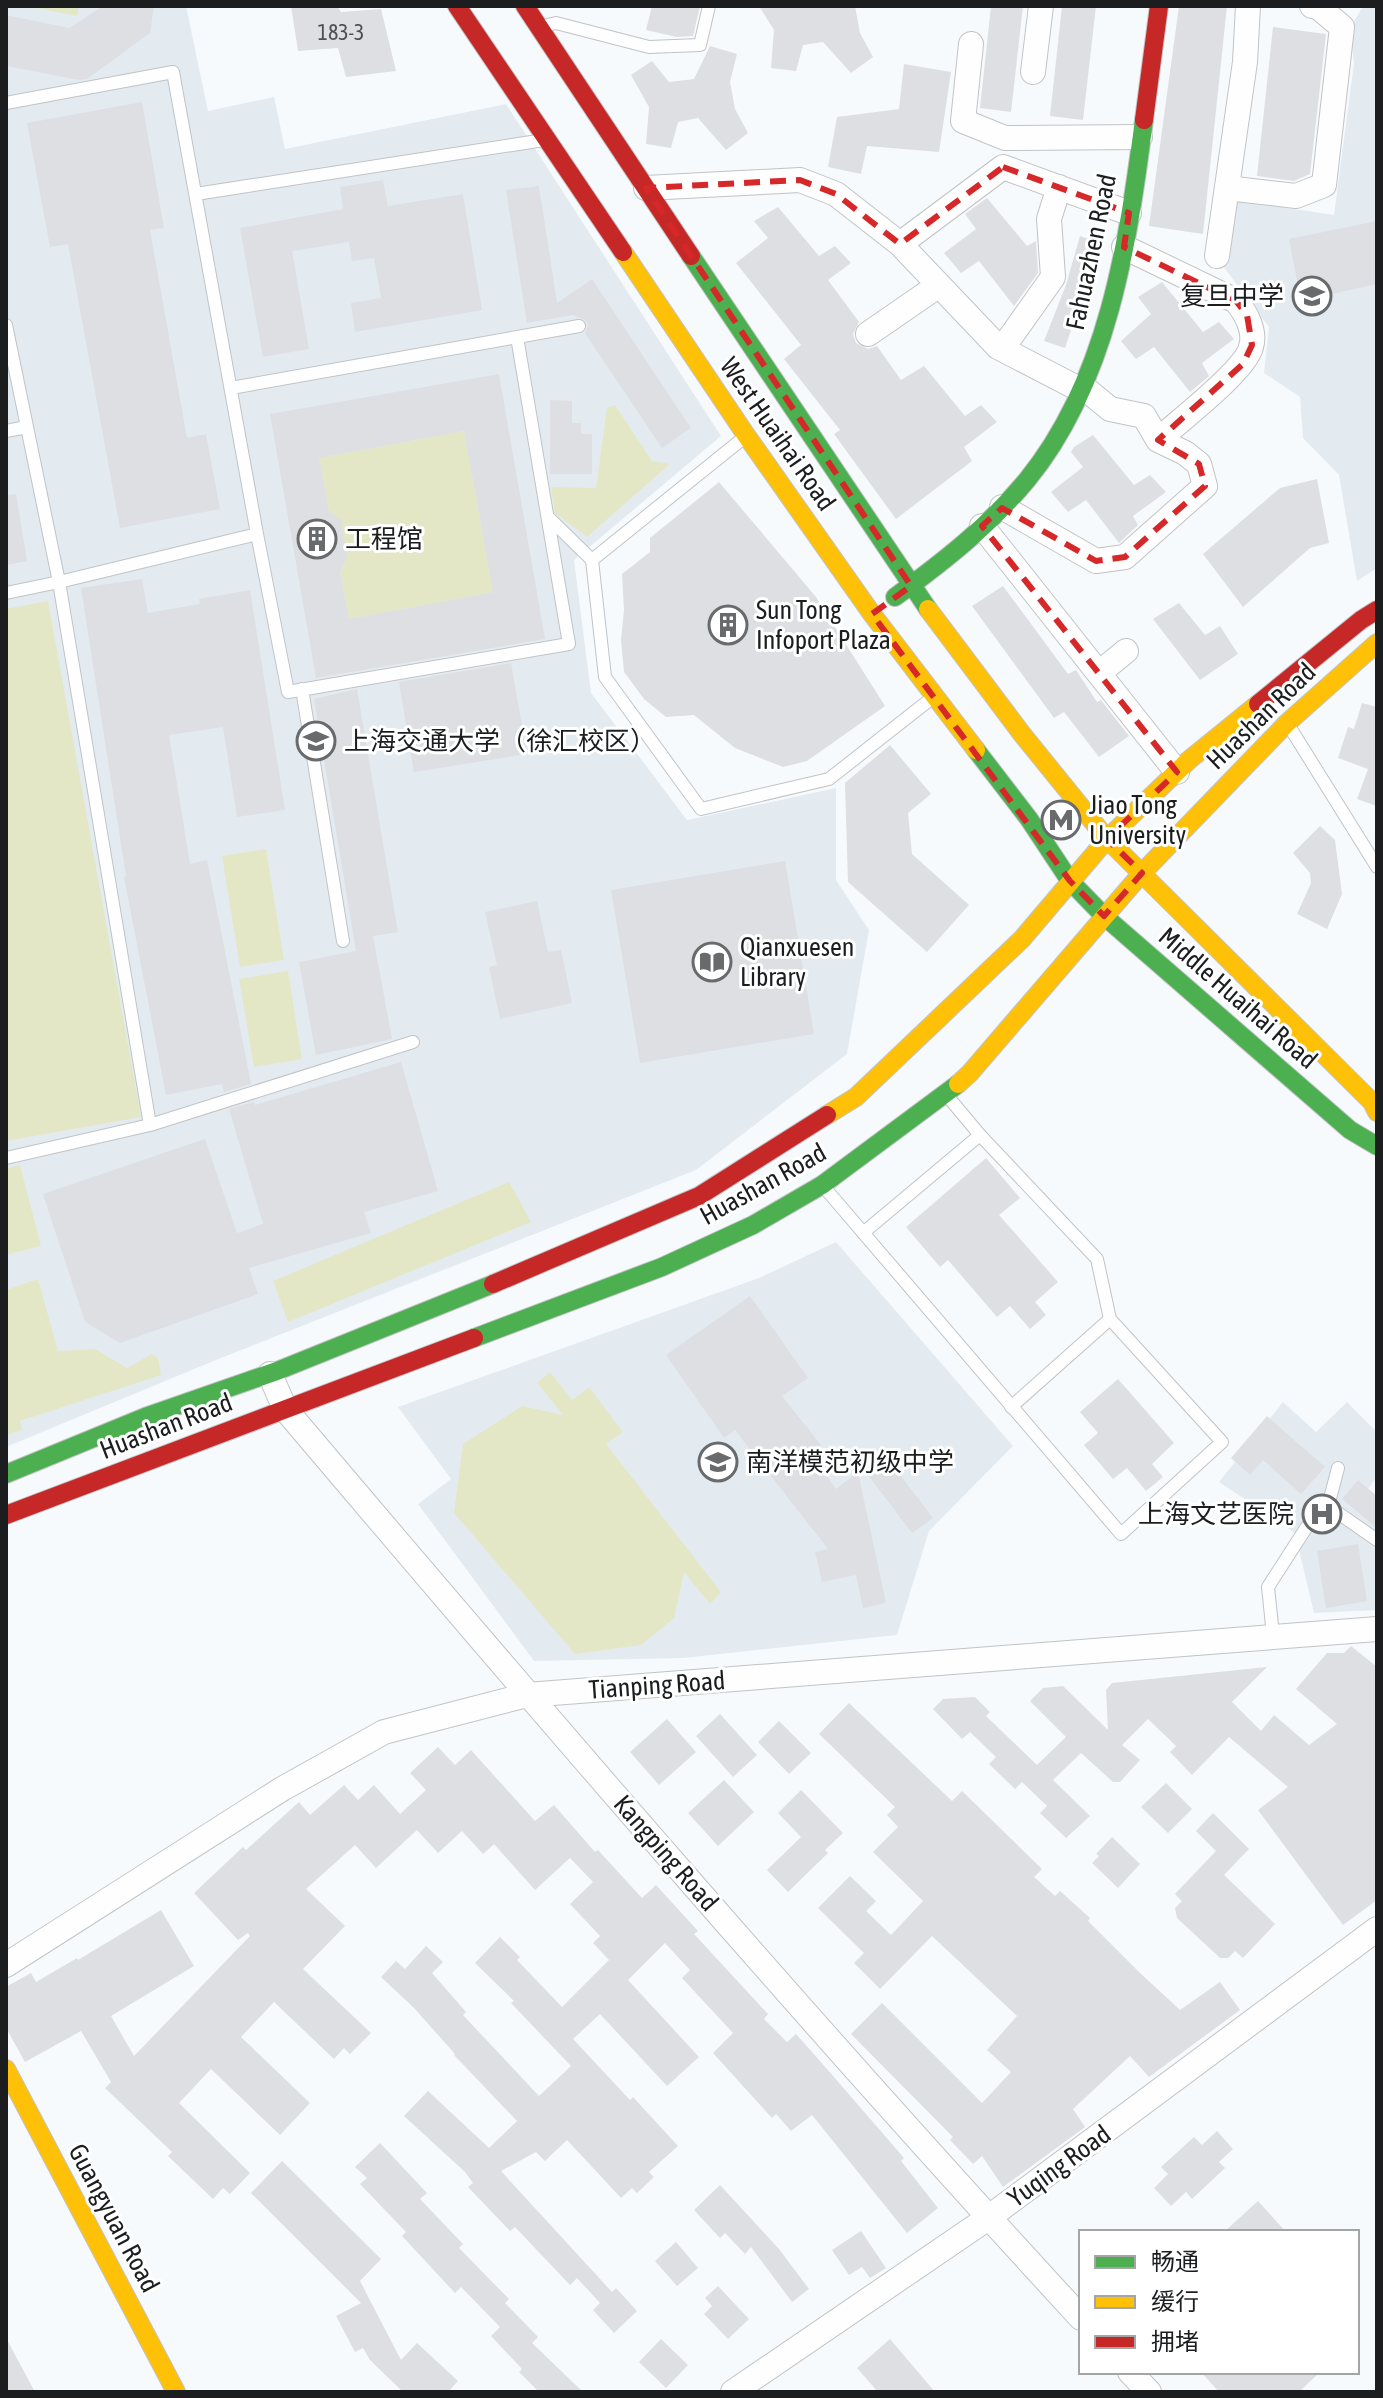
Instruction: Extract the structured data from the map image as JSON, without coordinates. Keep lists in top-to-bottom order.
{
  "streets": {
    "main road": [
      "Fahuazhen Road",
      "West Huaihai Road",
      "Huashan Road",
      "Middle Huaihai Road",
      "Guangyuan Road"
    ],
    "street": ["Tianping Road", "Kangping Road", "Yuqing Road"]
  },
  "crossings": [
    ["Fahuazhen Road", "West Huaihai Road"],
    ["West Huaihai Road", "Huashan Road"],
    ["West Huaihai Road", "Middle Huaihai Road"],
    ["Huashan Road", "Middle Huaihai Road"],
    ["Huashan Road", "Kangping Road"],
    ["Tianping Road", "Kangping Road"],
    ["Kangping Road", "Yuqing Road"]
  ],
  "places": {
    "school or university": ["复旦中学", "上海交通大学（徐汇校区）", "南洋模范初级中学"],
    "building": ["工程馆", "Sun Tong Infoport Plaza"],
    "metro station": ["Jiao Tong University"],
    "library": ["Qianxuesen Library"],
    "hospital": ["上海文艺医院"]
  },
  "house_numbers": ["183-3"],
  "legend": ["畅通", "缓行", "拥堵"]
}
